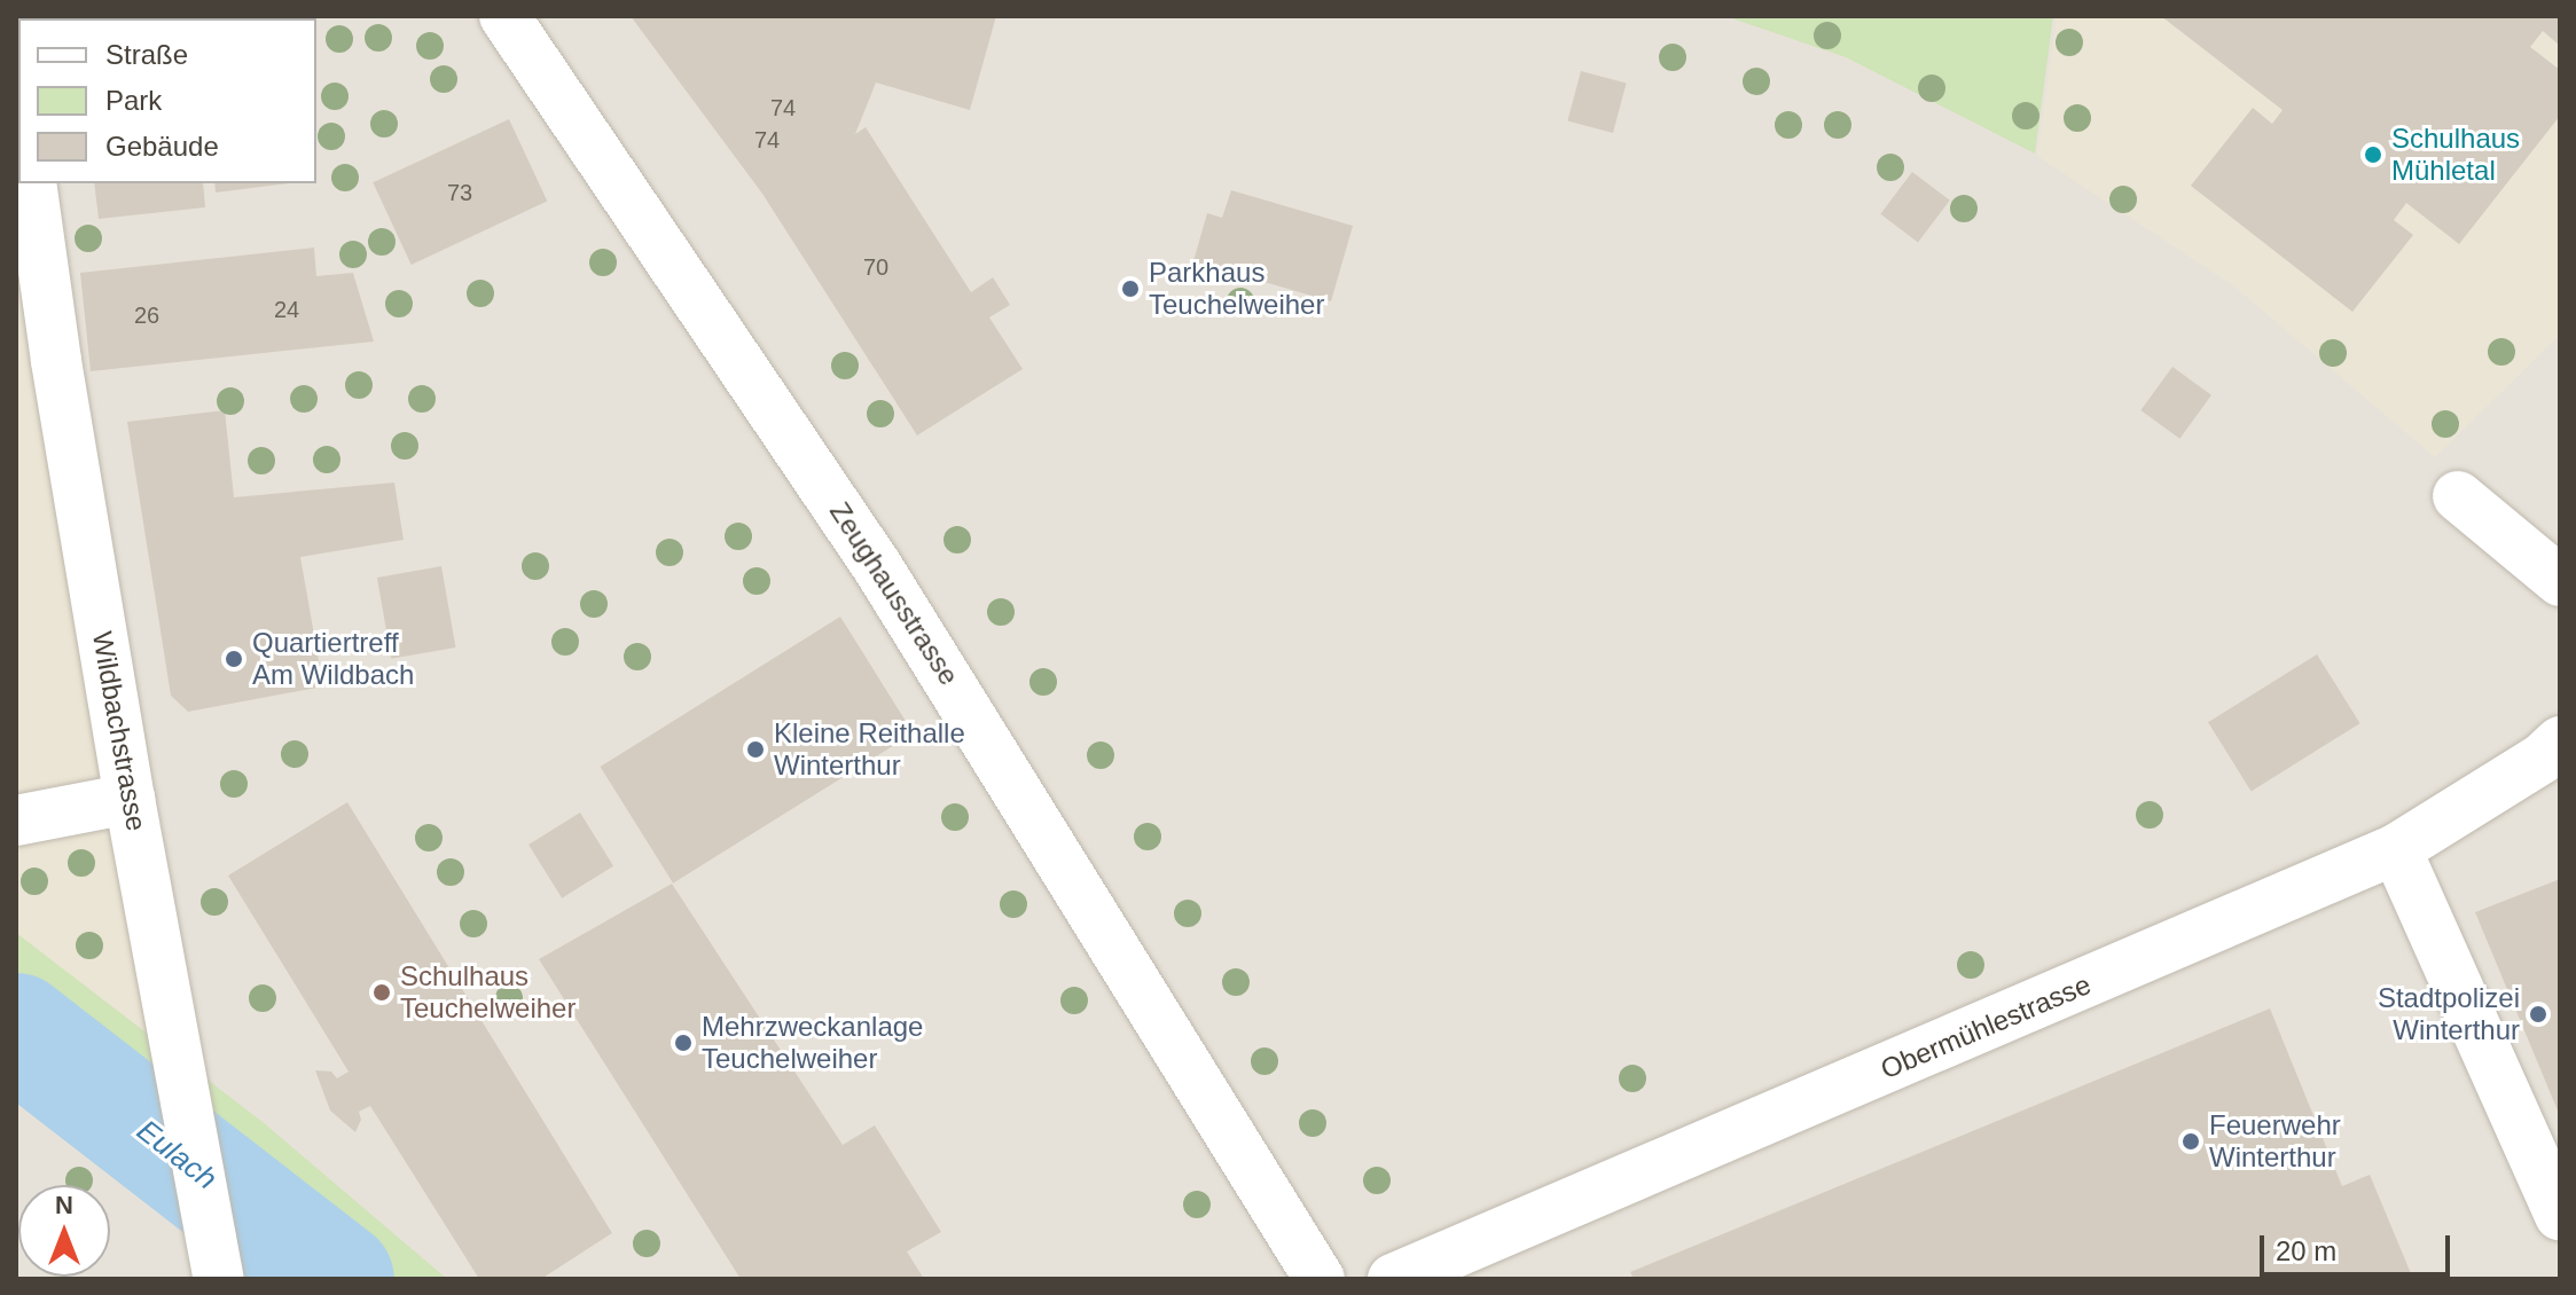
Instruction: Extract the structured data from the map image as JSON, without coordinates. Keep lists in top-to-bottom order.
{
  "streets": {
    "street": ["Zeughausstrasse", "Wildbachstrasse", "Obermühlestrasse"]
  },
  "water": ["Eulach"],
  "places": [
    "Schulhaus Mühletal",
    "Parkhaus Teuchelweiher",
    "Quartiertreff Am Wildbach",
    "Kleine Reithalle Winterthur",
    "Schulhaus Teuchelweiher",
    "Stadtpolizei Winterthur",
    "Mehrzweckanlage Teuchelweiher",
    "Feuerwehr Winterthur"
  ],
  "house_numbers": [
    "74",
    "74",
    "73",
    "70",
    "24",
    "26"
  ],
  "legend": ["Straße", "Park", "Gebäude"],
  "scale_bar": "20 m",
  "north": "top"
}
